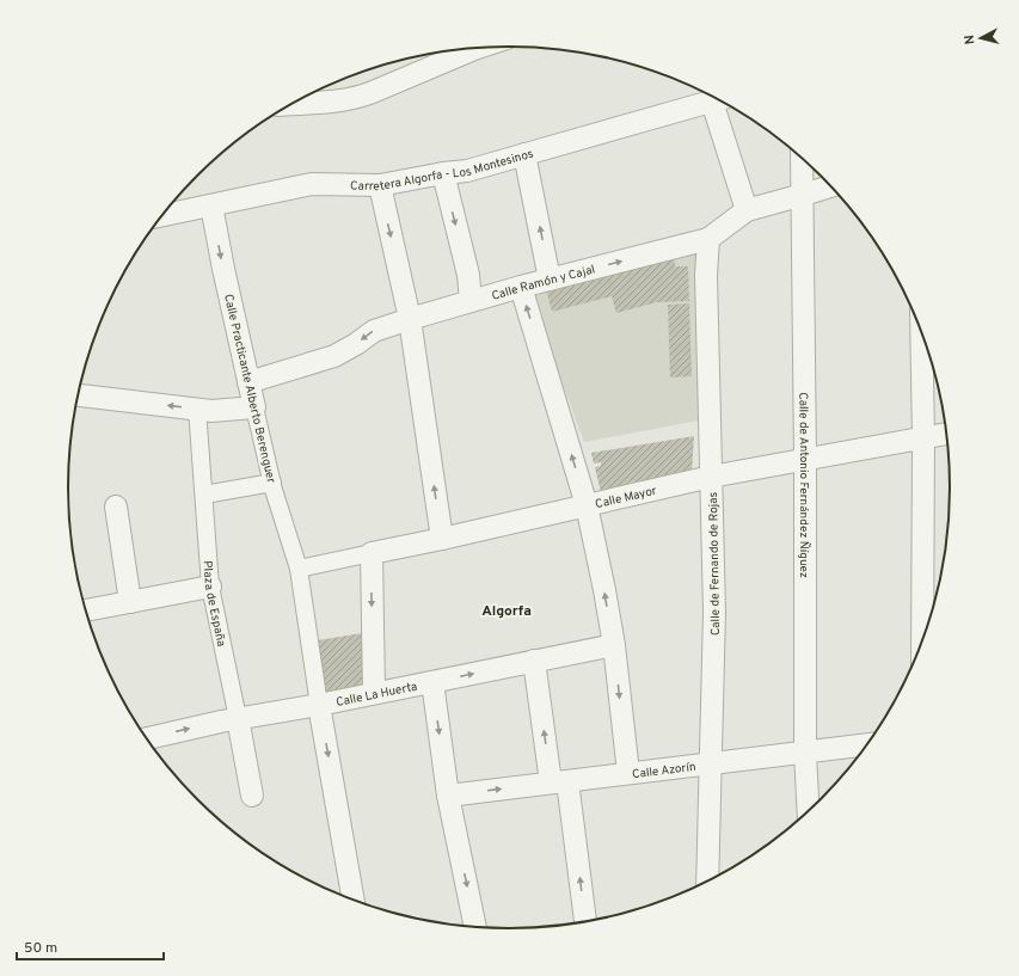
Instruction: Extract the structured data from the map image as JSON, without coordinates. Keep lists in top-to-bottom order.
{
  "streets": {
    "street": [
      "Carretera Algorfa - Los Montesinos",
      "Calle Ramón y Cajal",
      "Calle Practicante Alberto Berenguer",
      "Calle de Antonio Fernández Ñíguez",
      "Calle Mayor",
      "Calle de Fernando de Rojas",
      "Plaza de España",
      "Calle La Huerta",
      "Calle Azorín"
    ]
  },
  "crossings": [
    ["Carretera Algorfa - Los Montesinos", "Calle Practicante Alberto Berenguer"],
    ["Calle Ramón y Cajal", "Calle Practicante Alberto Berenguer"],
    ["Calle Ramón y Cajal", "Calle de Antonio Fernández Ñíguez"],
    ["Calle Ramón y Cajal", "Calle de Fernando de Rojas"],
    ["Calle Practicante Alberto Berenguer", "Calle Mayor"],
    ["Calle de Antonio Fernández Ñíguez", "Calle Mayor"],
    ["Calle de Antonio Fernández Ñíguez", "Calle Azorín"],
    ["Calle Mayor", "Calle de Fernando de Rojas"],
    ["Calle de Fernando de Rojas", "Calle Azorín"],
    ["Plaza de España", "Calle La Huerta"]
  ],
  "districts": ["Algorfa"],
  "scale_bar": "50 m",
  "north": "left"
}
